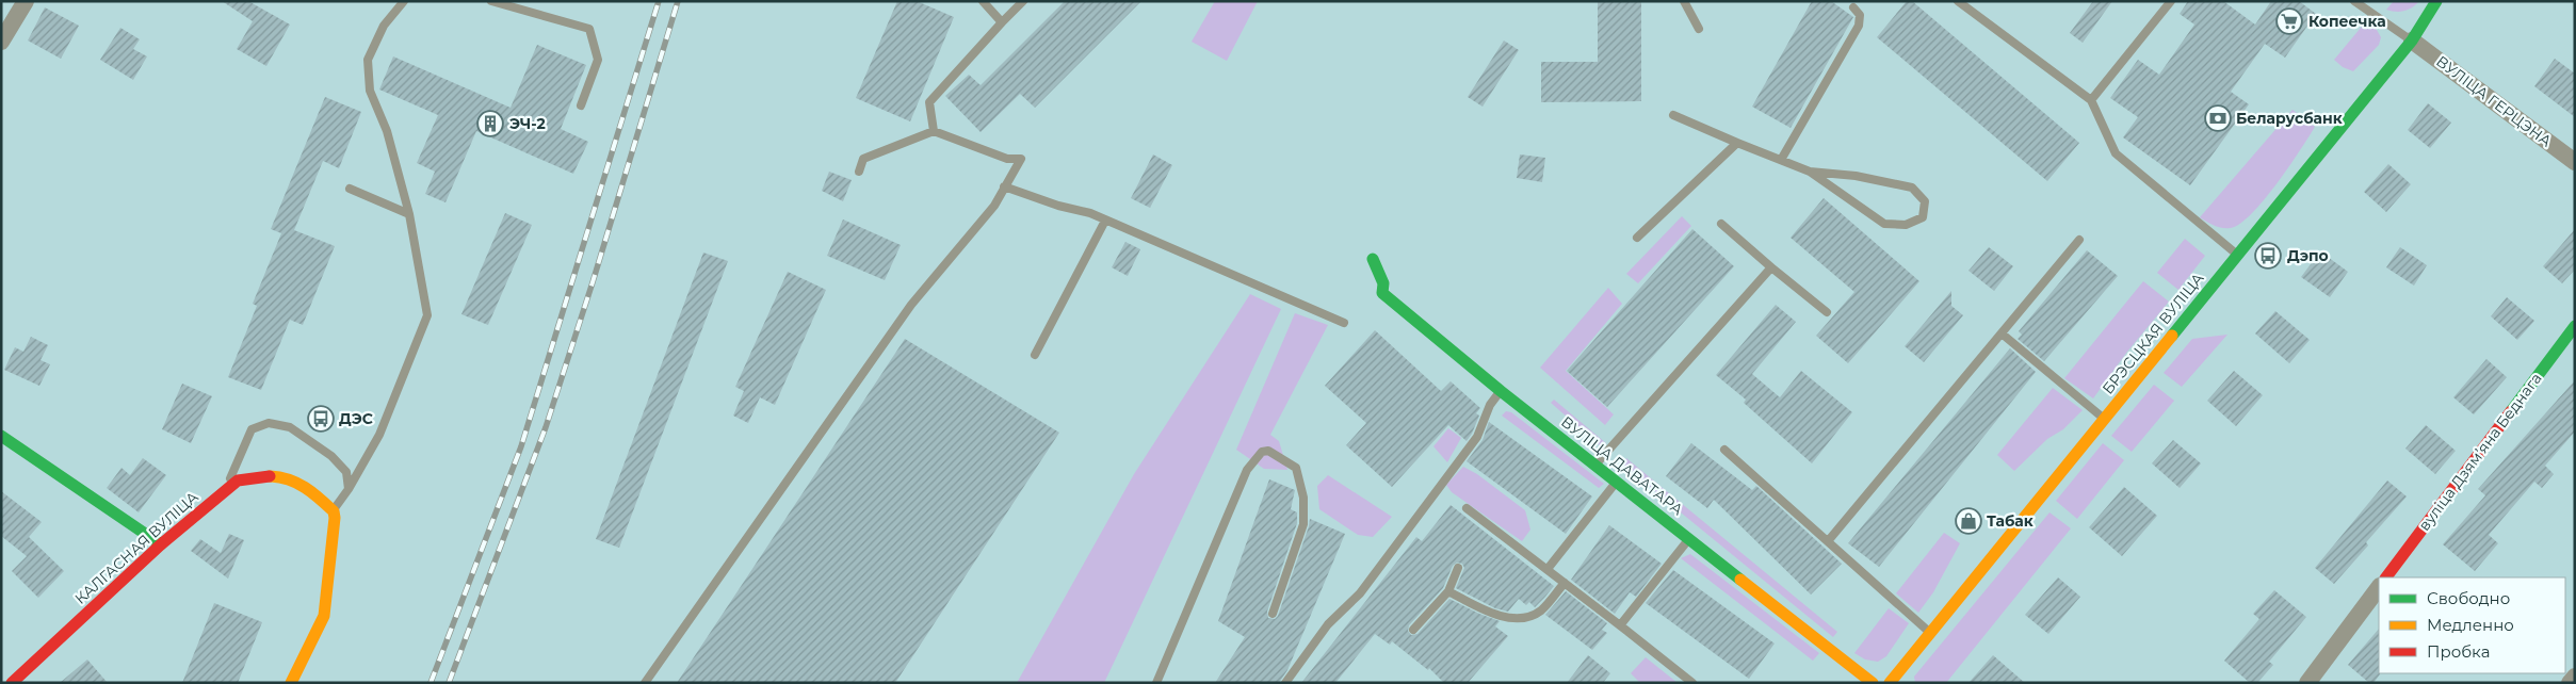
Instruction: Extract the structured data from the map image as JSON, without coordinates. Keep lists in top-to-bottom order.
{
  "streets": {
    "street": [
      "ВУЛІЦА ГЕРЦЭНА",
      "БРЭСЦКАЯ ВУЛІЦА",
      "вуліца Дзямʼяна Беднага",
      "ВУЛІЦА ДАВАТАРА",
      "КАЛГАСНАЯ ВУЛІЦА"
    ]
  },
  "crossings": [
    ["ВУЛІЦА ГЕРЦЭНА", "БРЭСЦКАЯ ВУЛІЦА"]
  ],
  "places": {
    "supermarket": ["Копеечка"],
    "bank": ["Беларусбанк"],
    "building": ["ЭЧ-2"],
    "bus stop": ["Дэпо", "ДЭС"],
    "shop": ["Табак"]
  },
  "legend": ["Свободно", "Медленно", "Пробка"]
}
